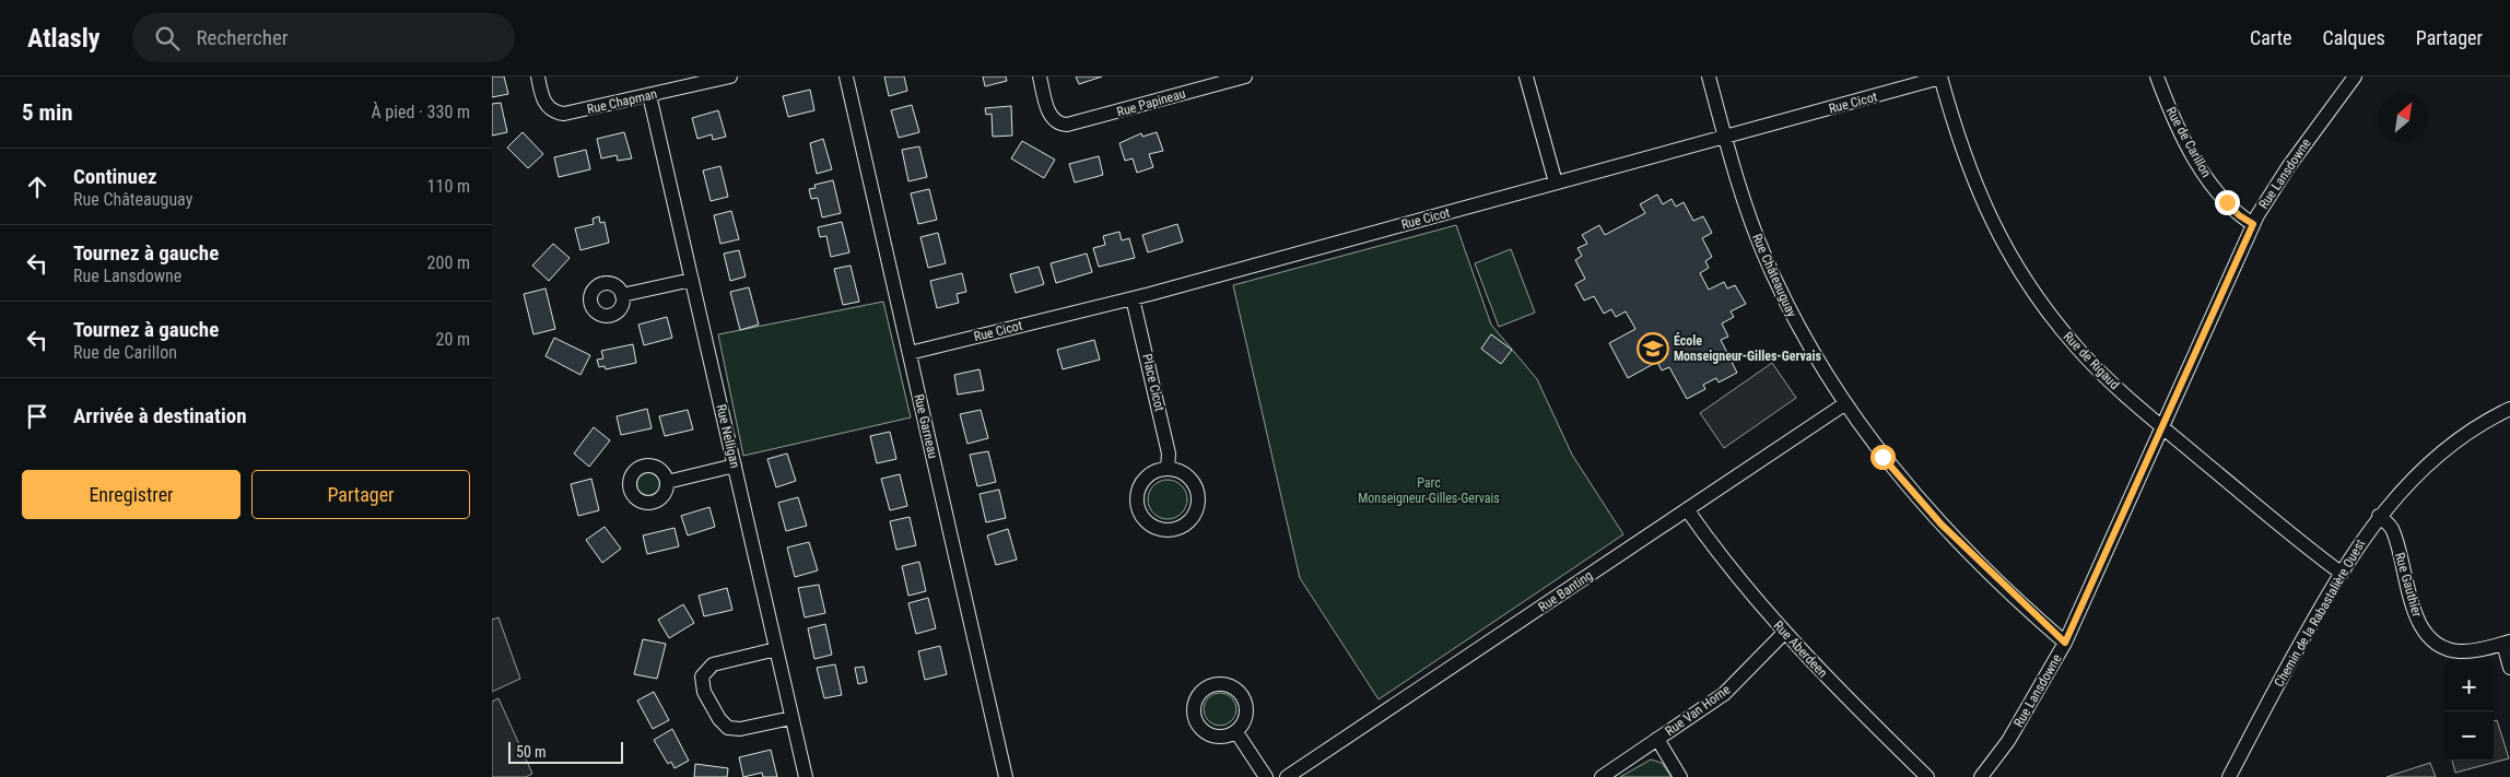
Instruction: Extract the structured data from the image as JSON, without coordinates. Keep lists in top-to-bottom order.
{
  "streets": {
    "street": [
      "Rue Chapman",
      "Rue Papineau",
      "Rue Cicot",
      "Rue de Carillon",
      "Rue Lansdowne",
      "Rue Châteauguay",
      "Rue de Rigaud",
      "Place Cicot",
      "Rue Garneau",
      "Rue Nelligan",
      "Rue Gauthier",
      "Rue Banting",
      "Chemin de la Rabastalière Ouest",
      "Rue Aberdeen",
      "Rue Van Horne"
    ]
  },
  "crossings": [
    ["Rue Chapman", "Rue Nelligan"],
    ["Rue Cicot", "Rue Châteauguay"],
    ["Rue Cicot", "Rue de Rigaud"],
    ["Rue Cicot", "Place Cicot"],
    ["Rue Cicot", "Rue Garneau"],
    ["Rue de Carillon", "Rue Lansdowne"],
    ["Rue Lansdowne", "Rue Châteauguay"],
    ["Rue Lansdowne", "Rue de Rigaud"],
    ["Rue Châteauguay", "Rue Banting"],
    ["Rue de Rigaud", "Chemin de la Rabastalière Ouest"],
    ["Rue Gauthier", "Chemin de la Rabastalière Ouest"],
    ["Rue Banting", "Rue Aberdeen"],
    ["Rue Aberdeen", "Rue Van Horne"]
  ],
  "parks": ["Parc Monseigneur-Gilles-Gervais"],
  "places": {
    "school or university": ["École Monseigneur-Gilles-Gervais"]
  },
  "scale_bar": "50 m",
  "north": "top right",
  "page": {
    "header": "Atlasly",
    "search": "Rechercher",
    "nav": ["Carte", "Calques", "Partager"],
    "heading": ["5 min", "À pied · 330 m"],
    "list": [
      ["Continuez", "Rue Châteauguay", "110 m"],
      ["Tournez à gauche", "Rue Lansdowne", "200 m"],
      ["Tournez à gauche", "Rue de Carillon", "20 m"],
      "Arrivée à destination"
    ],
    "buttons": ["Enregistrer", "Partager"],
    "map_buttons": ["+", "−"],
    "scale": "50 m"
  }
}
